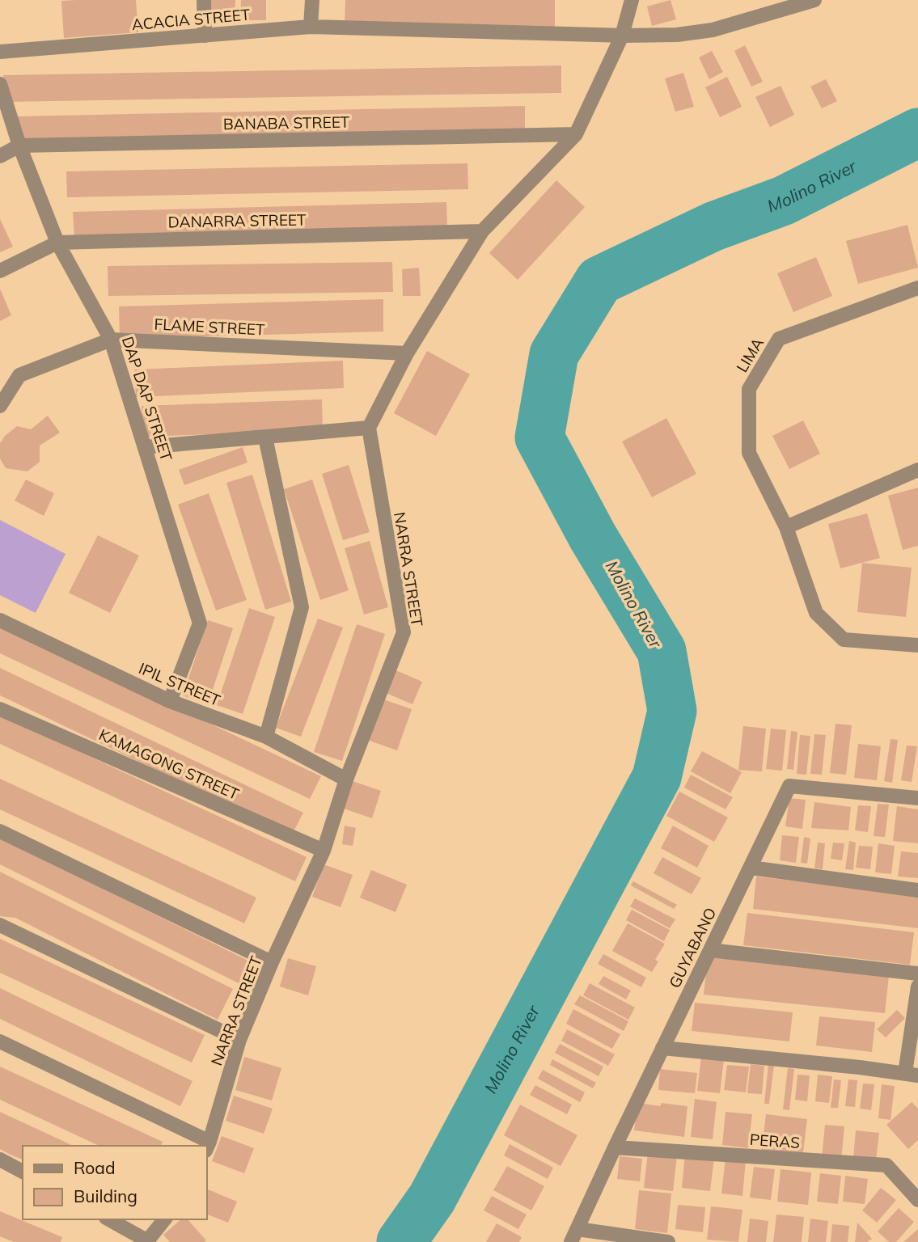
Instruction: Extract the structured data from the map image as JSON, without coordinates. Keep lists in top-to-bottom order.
{
  "streets": {
    "street": [
      "ACACIA STREET",
      "BANABA STREET",
      "DANARRA STREET",
      "FLAME STREET",
      "LIMA",
      "DAP DAP STREET",
      "NARRA STREET",
      "IPIL STREET",
      "KAMAGONG STREET",
      "GUYABANO",
      "PERAS"
    ]
  },
  "crossings": [
    ["BANABA STREET", "DAP DAP STREET"],
    ["DANARRA STREET", "DAP DAP STREET"],
    ["FLAME STREET", "DAP DAP STREET"],
    ["DAP DAP STREET", "IPIL STREET"],
    ["NARRA STREET", "IPIL STREET"],
    ["NARRA STREET", "KAMAGONG STREET"],
    ["GUYABANO", "PERAS"]
  ],
  "water": ["Molino River"],
  "legend": ["Road", "Building"]
}
